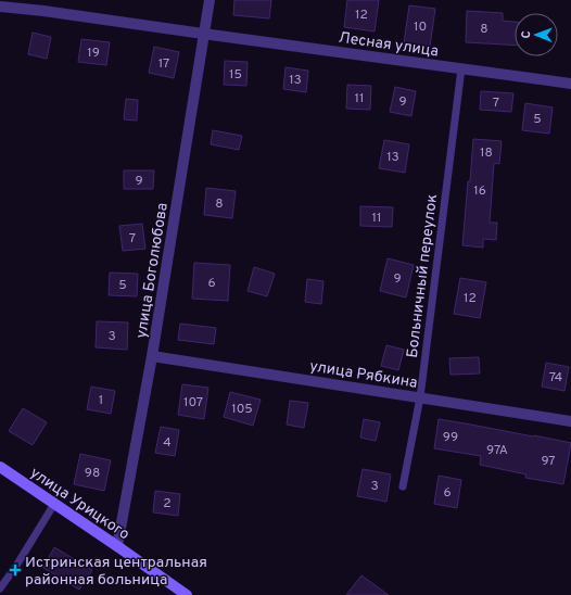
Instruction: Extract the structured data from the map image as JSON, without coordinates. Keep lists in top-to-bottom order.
{
  "streets": {
    "street": [
      "Лесная улица",
      "улица Боголюбова",
      "улица Рябкина",
      "улица Урицкого"
    ],
    "lane": ["Больничный переулок"]
  },
  "crossings": [
    ["Лесная улица", "улица Боголюбова"],
    ["Лесная улица", "Больничный переулок"],
    ["улица Боголюбова", "улица Рябкина"],
    ["улица Боголюбова", "улица Урицкого"],
    ["Больничный переулок", "улица Рябкина"]
  ],
  "places": {
    "health": ["Истринская центральная районная больница"]
  },
  "house_numbers": [
    "12",
    "10",
    "8",
    "19",
    "17",
    "15",
    "13",
    "11",
    "9",
    "7",
    "5",
    "18",
    "13",
    "9",
    "16",
    "8",
    "11",
    "7",
    "9",
    "6",
    "5",
    "12",
    "3",
    "74",
    "1",
    "107",
    "105",
    "99",
    "4",
    "97А",
    "97",
    "98",
    "3",
    "6",
    "2"
  ],
  "north": "left"
}
